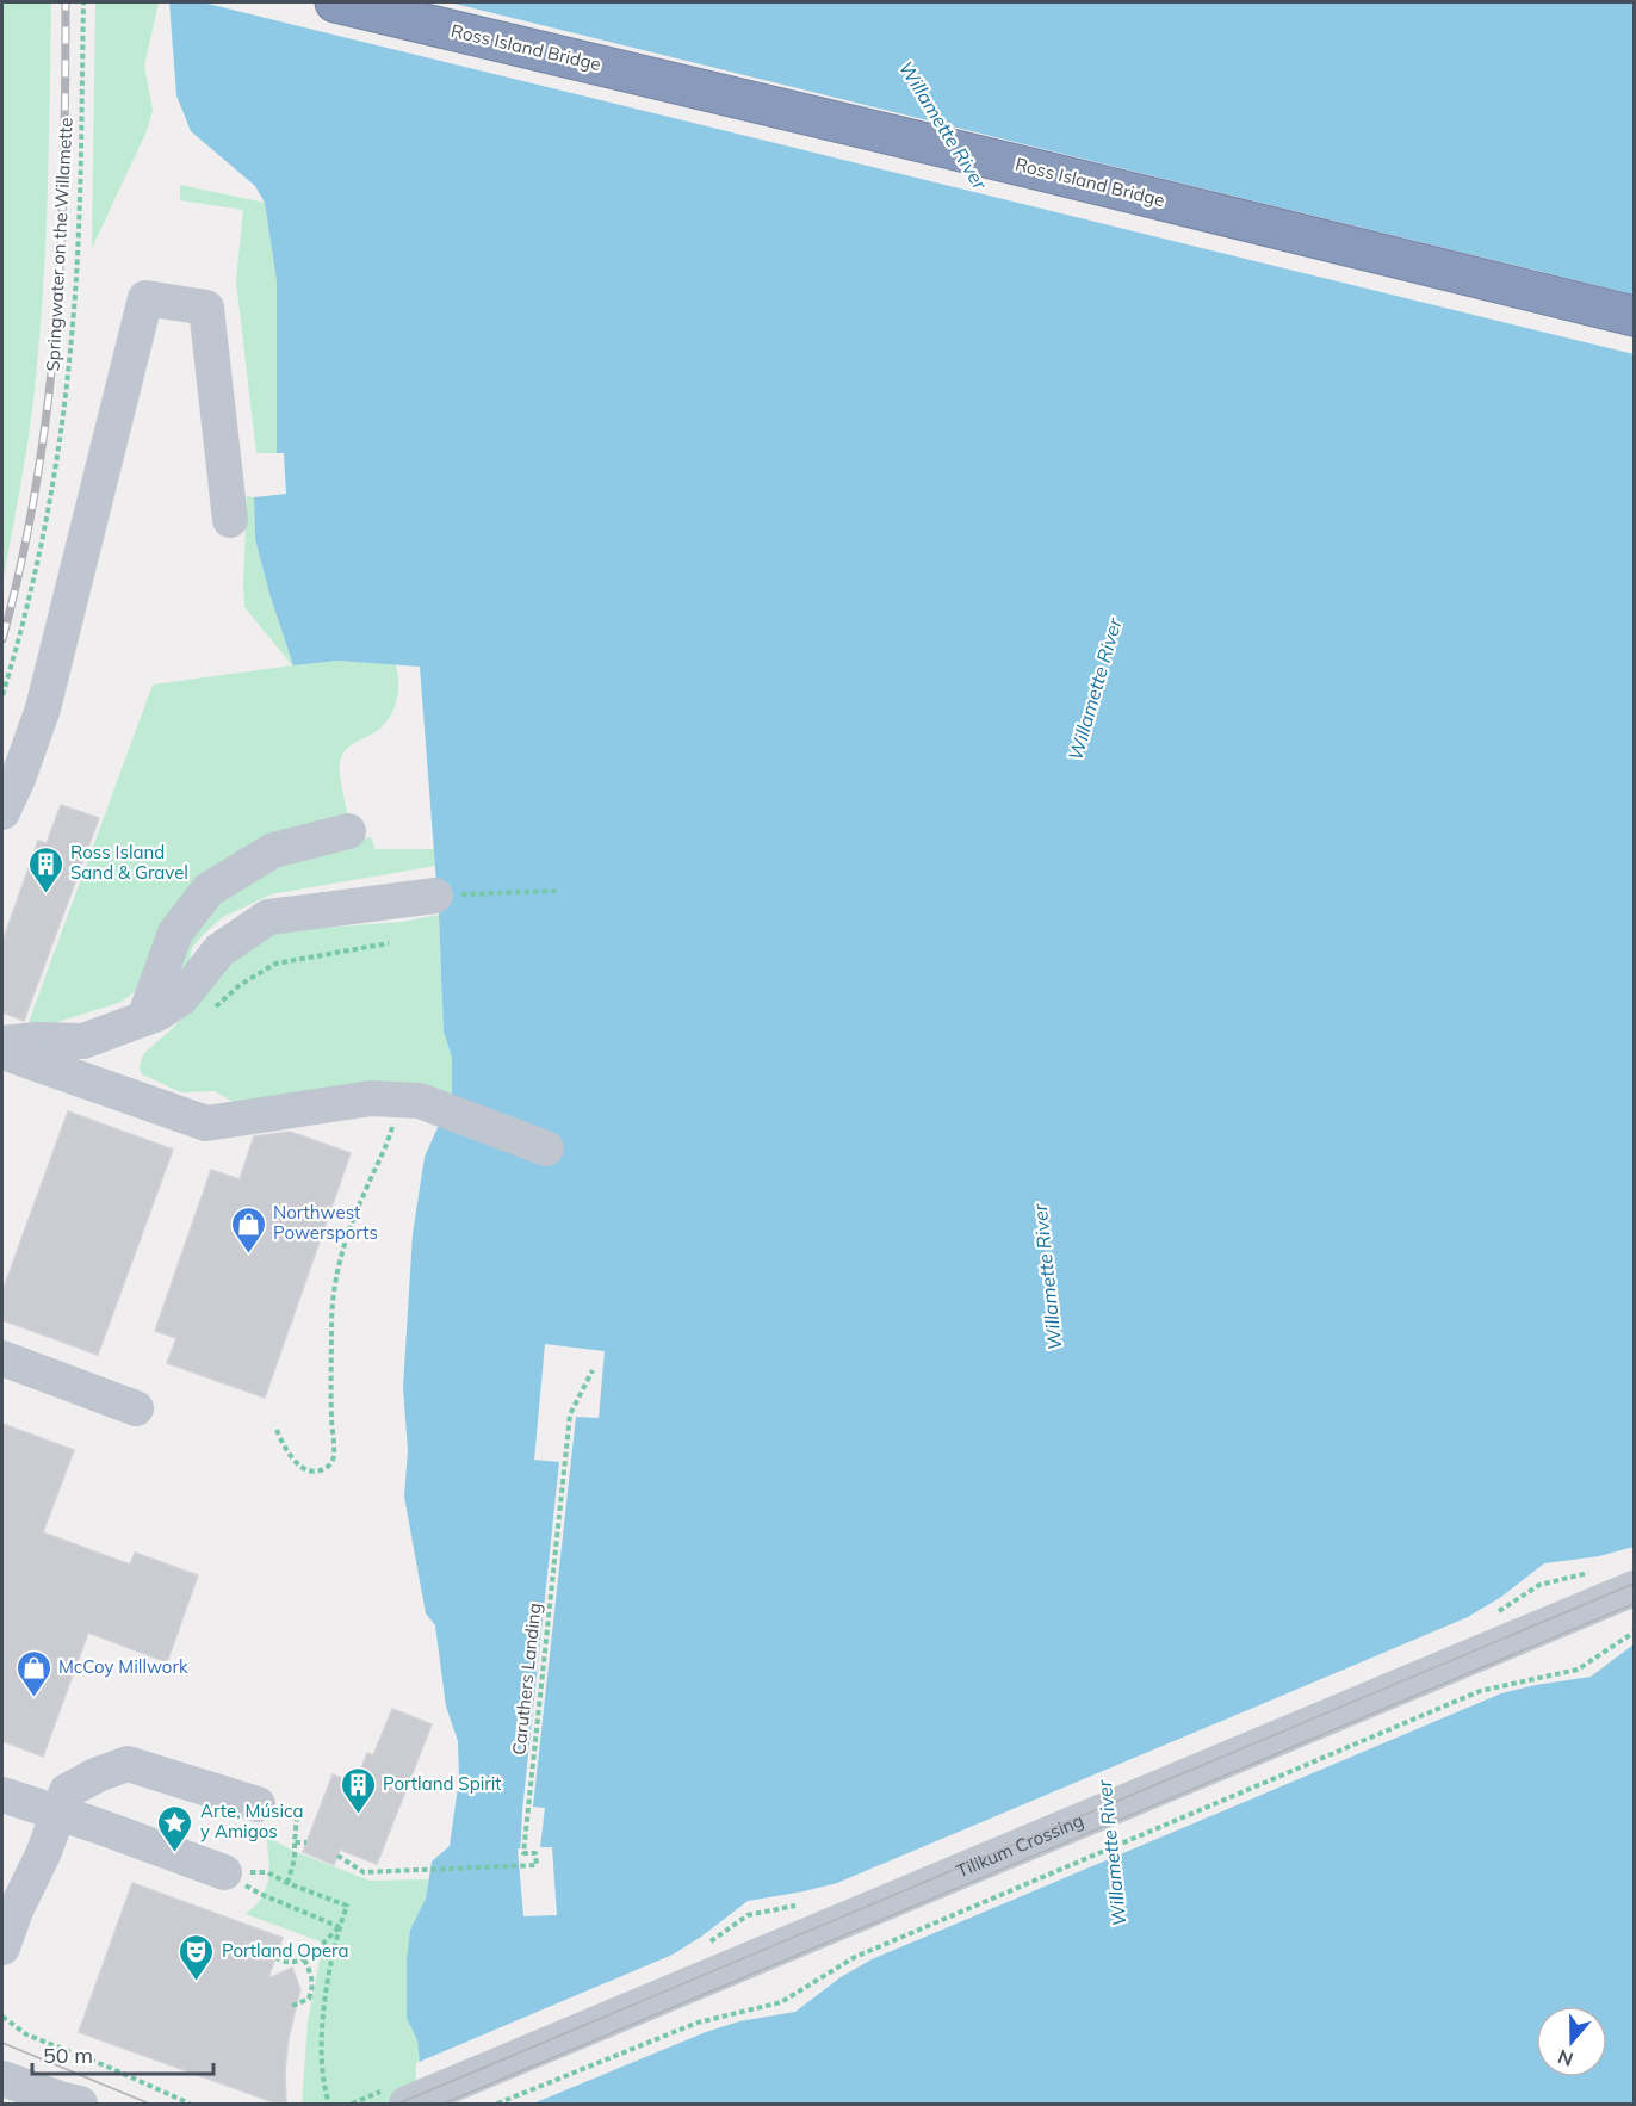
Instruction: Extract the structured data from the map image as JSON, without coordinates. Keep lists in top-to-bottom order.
{
  "streets": {
    "highway": ["Ross Island Bridge"],
    "street": ["Tilikum Crossing"],
    "path": ["Springwater on the Willamette", "Caruthers Landing"]
  },
  "water": ["Willamette River"],
  "places": {
    "building": ["Ross Island Sand & Gravel", "Portland Spirit"],
    "shop": ["Northwest Powersports", "McCoy Millwork"],
    "place": ["Arte, Música y Amigos"],
    "theatre": ["Portland Opera"]
  },
  "scale_bar": "50 m",
  "north": "bottom"
}
